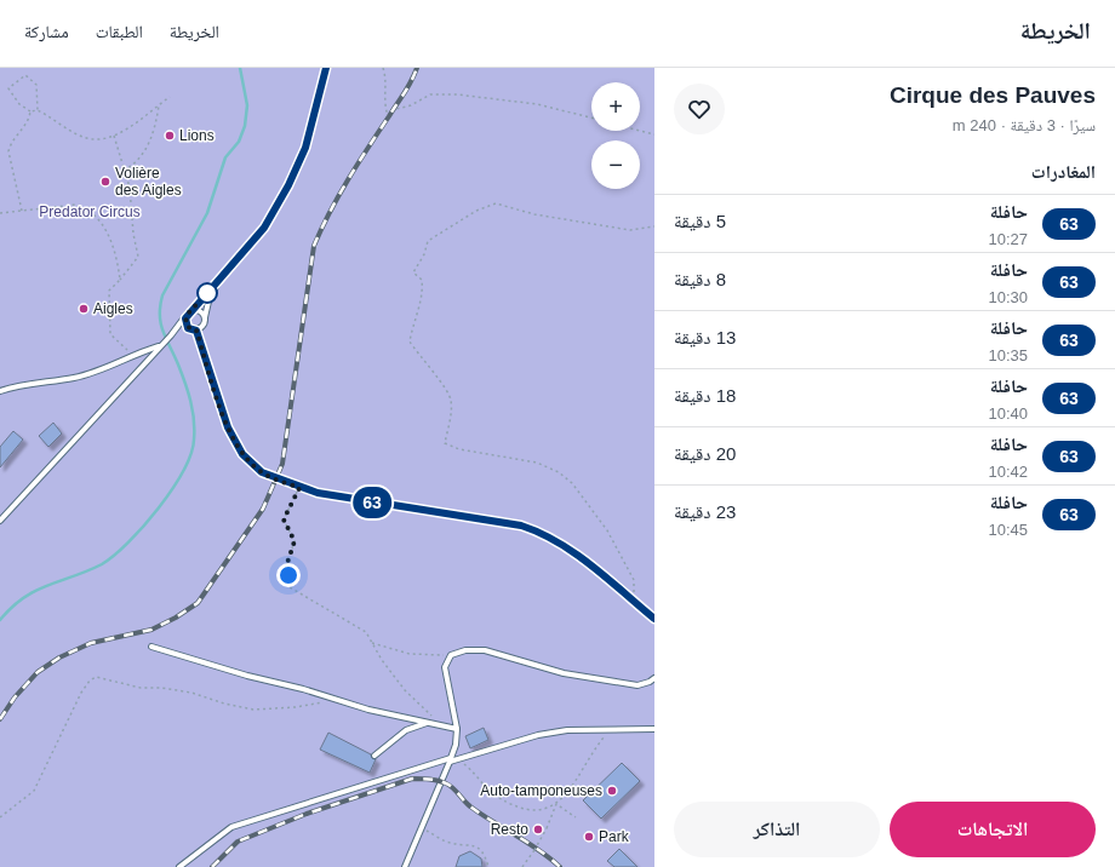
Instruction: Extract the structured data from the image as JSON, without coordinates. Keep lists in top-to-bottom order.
{
  "parks": ["Predator Circus"],
  "places": [
    "Lions",
    "Volière des Aigles",
    "Aigles",
    "Auto-tamponeuses",
    "Resto",
    "Park"
  ],
  "lines": ["bus line 63"],
  "page": {
    "header": "الخريطة",
    "nav": ["الخريطة", "الطبقات", "مشاركة"],
    "heading": [
      ["Cirque des Pauves", "سيرًا · 3 دقيقة · 240 m"],
      "المغادرات"
    ],
    "on_map": "63",
    "map_buttons": ["+", "−"],
    "list": [
      {
        "mark": "63",
        "name": "حافلة",
        "note": "10:27",
        "value": "5 دقيقة"
      },
      {
        "mark": "63",
        "name": "حافلة",
        "note": "10:30",
        "value": "8 دقيقة"
      },
      {
        "mark": "63",
        "name": "حافلة",
        "note": "10:35",
        "value": "13 دقيقة"
      },
      {
        "mark": "63",
        "name": "حافلة",
        "note": "10:40",
        "value": "18 دقيقة"
      },
      {
        "mark": "63",
        "name": "حافلة",
        "note": "10:42",
        "value": "20 دقيقة"
      },
      {
        "mark": "63",
        "name": "حافلة",
        "note": "10:45",
        "value": "23 دقيقة"
      }
    ],
    "buttons": ["الاتجاهات", "التذاكر"]
  }
}
